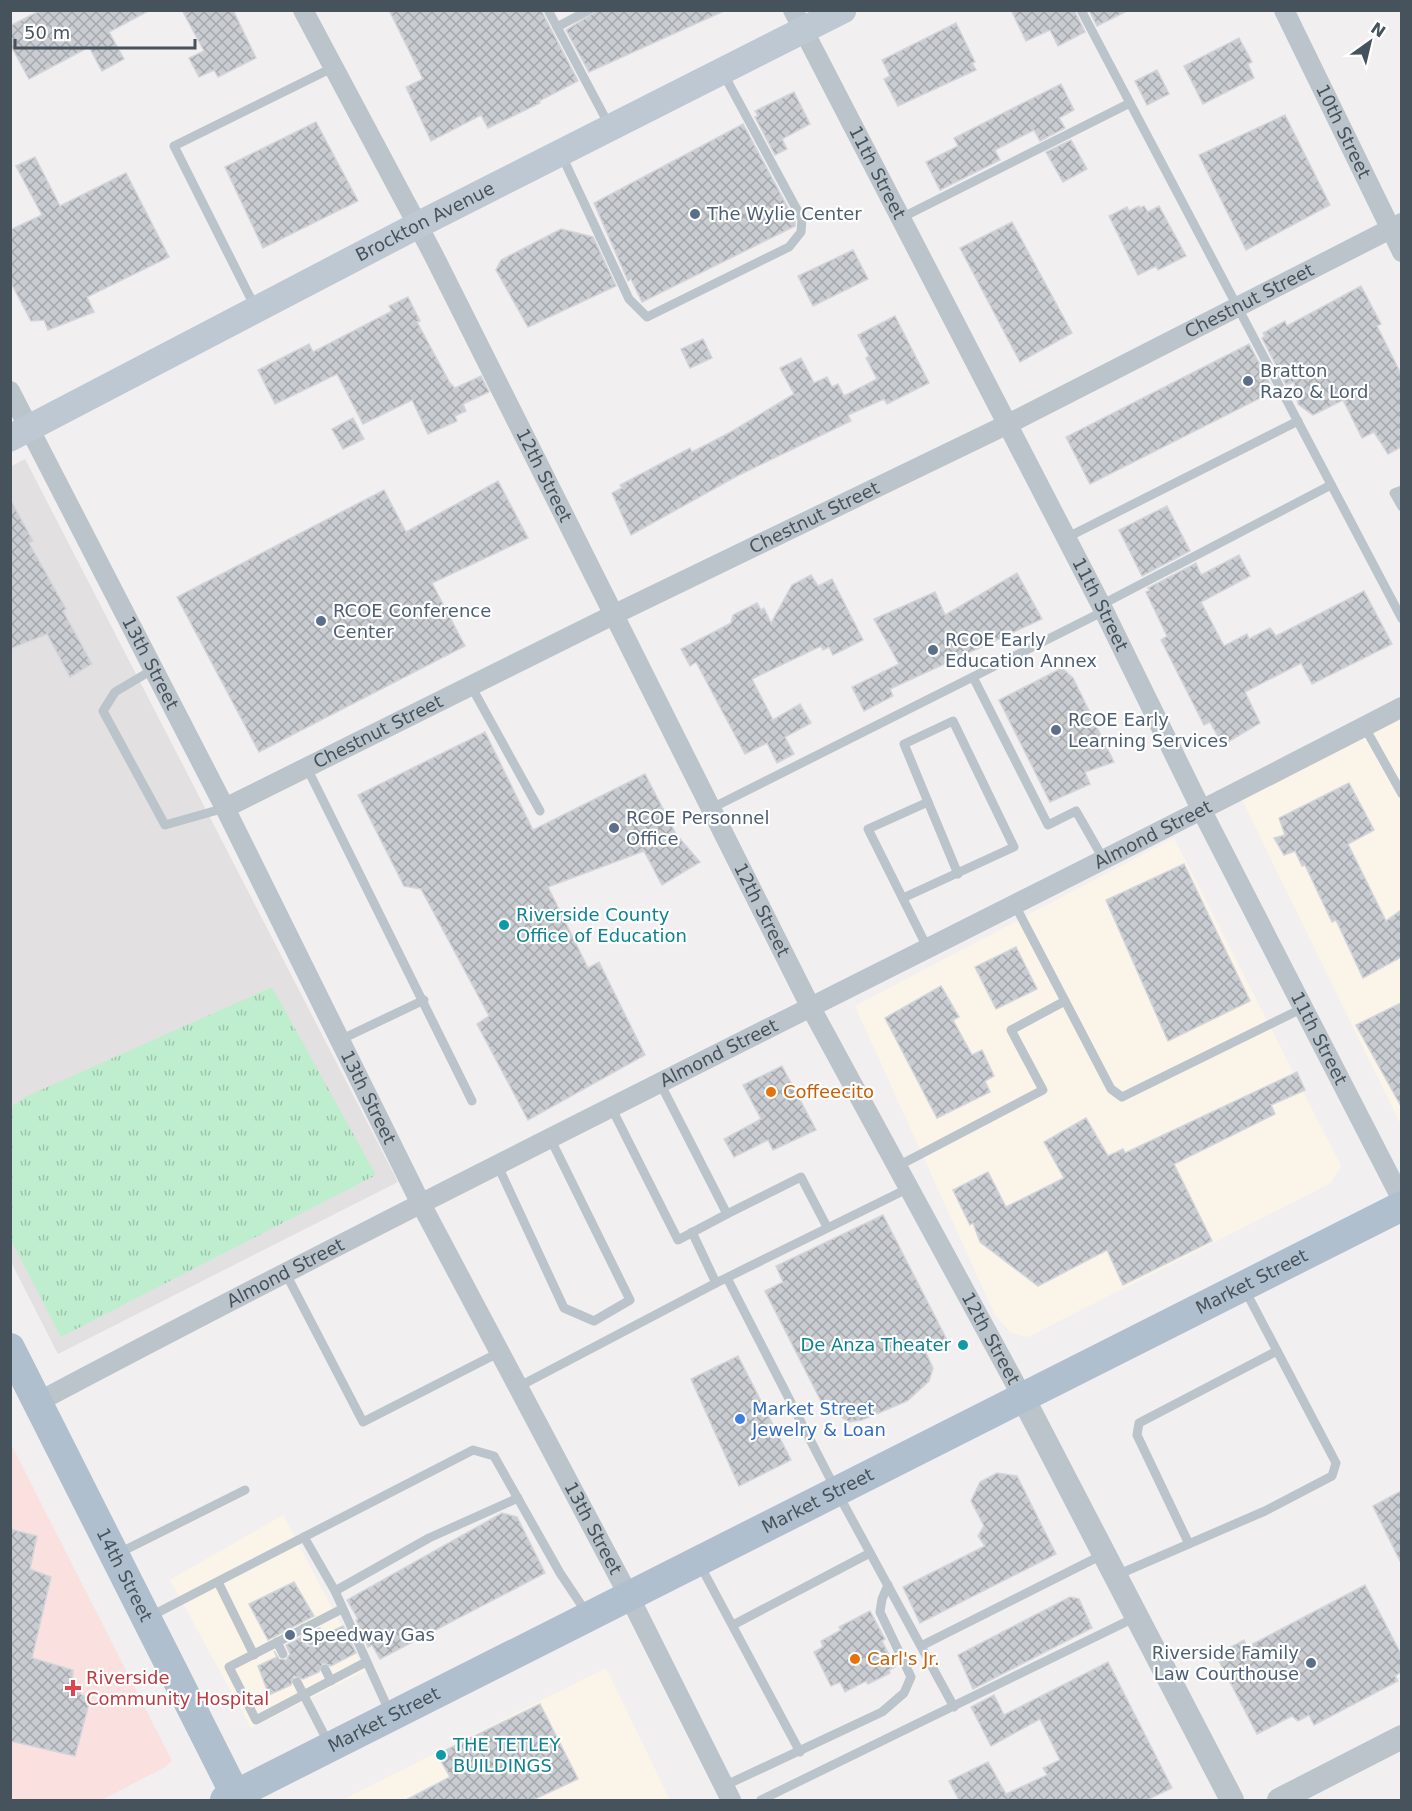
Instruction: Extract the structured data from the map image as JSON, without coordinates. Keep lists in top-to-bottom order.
{
  "streets": {
    "main road": ["Brockton Avenue", "Market Street", "14th Street"],
    "street": [
      "10th Street",
      "11th Street",
      "Chestnut Street",
      "12th Street",
      "13th Street",
      "Almond Street"
    ]
  },
  "crossings": [
    ["10th Street", "Chestnut Street"],
    ["11th Street", "Brockton Avenue"],
    ["11th Street", "Chestnut Street"],
    ["11th Street", "Almond Street"],
    ["Brockton Avenue", "12th Street"],
    ["Brockton Avenue", "13th Street"],
    ["Chestnut Street", "12th Street"],
    ["Chestnut Street", "13th Street"],
    ["12th Street", "Almond Street"],
    ["12th Street", "Market Street"],
    ["13th Street", "Almond Street"],
    ["13th Street", "Market Street"],
    ["Almond Street", "14th Street"],
    ["Market Street", "14th Street"]
  ],
  "places": {
    "other": [
      "The Wylie Center",
      "Bratton Razo & Lord",
      "RCOE Conference Center",
      "RCOE Early Education Annex",
      "RCOE Early Learning Services",
      "RCOE Personnel Office",
      "Riverside County Office of Education",
      "Coffeecito",
      "De Anza Theater",
      "Market Street Jewelry & Loan",
      "Speedway Gas",
      "Carl's Jr.",
      "Riverside Family Law Courthouse",
      "THE TETLEY BUILDINGS"
    ],
    "health": ["Riverside Community Hospital"]
  },
  "scale_bar": "50 m",
  "north": "top right"
}
